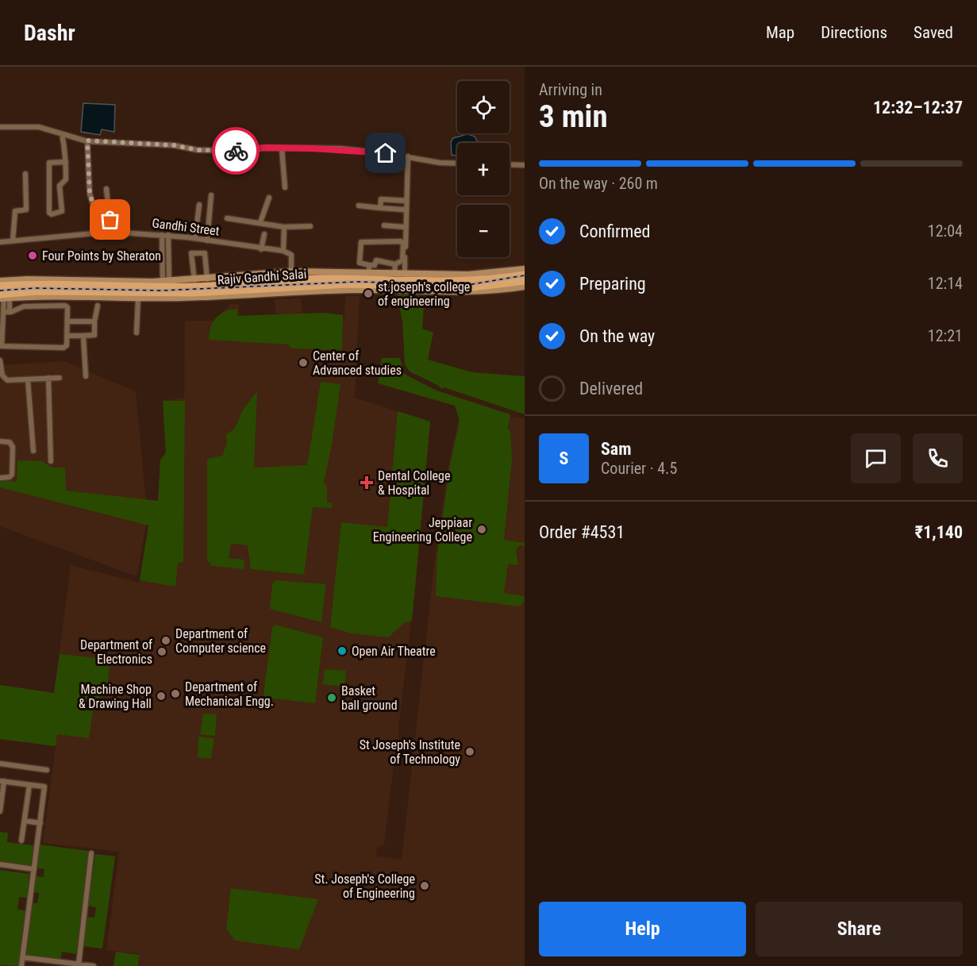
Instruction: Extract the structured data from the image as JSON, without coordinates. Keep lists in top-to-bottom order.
{
  "streets": {
    "main road": ["Rajiv Gandhi Salai"],
    "street": ["Gandhi Street"]
  },
  "places": {
    "other": [
      "Four Points by Sheraton",
      "st.joseph's college of engineering",
      "Center of Advanced studies",
      "Jeppiaar Engineering College",
      "Department of Computer science",
      "Open Air Theatre",
      "Department of Electronics",
      "Department of Mechanical Engg.",
      "Machine Shop & Drawing Hall",
      "Basket ball ground",
      "St Joseph's Institute of Technology",
      "St. Joseph's College of Engineering"
    ],
    "health": ["Dental College & Hospital"]
  },
  "page": {
    "header": "Dashr",
    "nav": ["Map", "Directions", "Saved"],
    "heading": ["3 min", "Arriving in", "12:32–12:37"],
    "panel": [
      "Sam",
      "Courier · 4.5",
      "Order #4531",
      "₹1,140"
    ],
    "map_buttons": ["+", "−"],
    "bar": "On the way · 260 m",
    "list": [
      ["Confirmed", "12:04"],
      ["Preparing", "12:14"],
      ["On the way", "12:21"],
      "Delivered"
    ],
    "round": "S",
    "buttons": ["Help", "Share"]
  }
}
